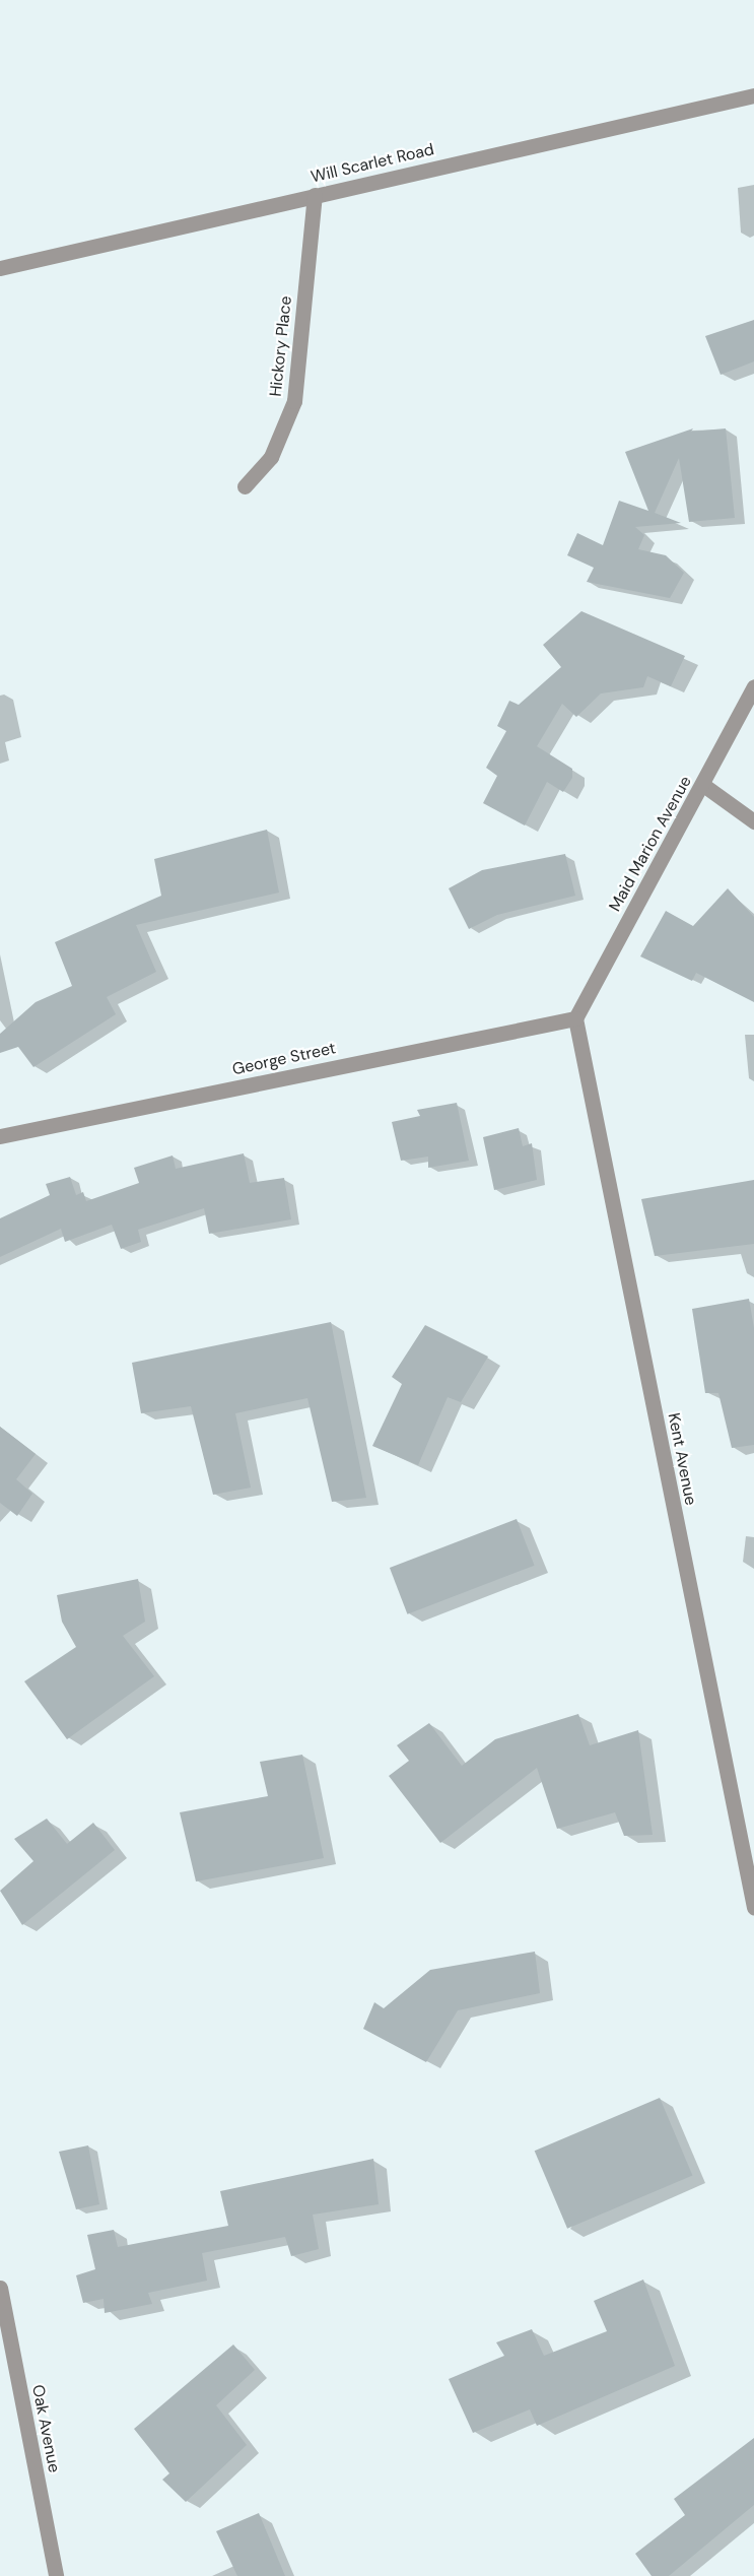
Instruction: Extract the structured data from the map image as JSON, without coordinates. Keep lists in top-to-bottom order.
{
  "streets": {
    "street": [
      "Will Scarlet Road",
      "Hickory Place",
      "Maid Marion Avenue",
      "George Street",
      "Kent Avenue",
      "Oak Avenue"
    ]
  },
  "crossings": [
    ["Will Scarlet Road", "Hickory Place"],
    ["Maid Marion Avenue", "George Street"],
    ["Maid Marion Avenue", "Kent Avenue"],
    ["George Street", "Kent Avenue"]
  ]
}
